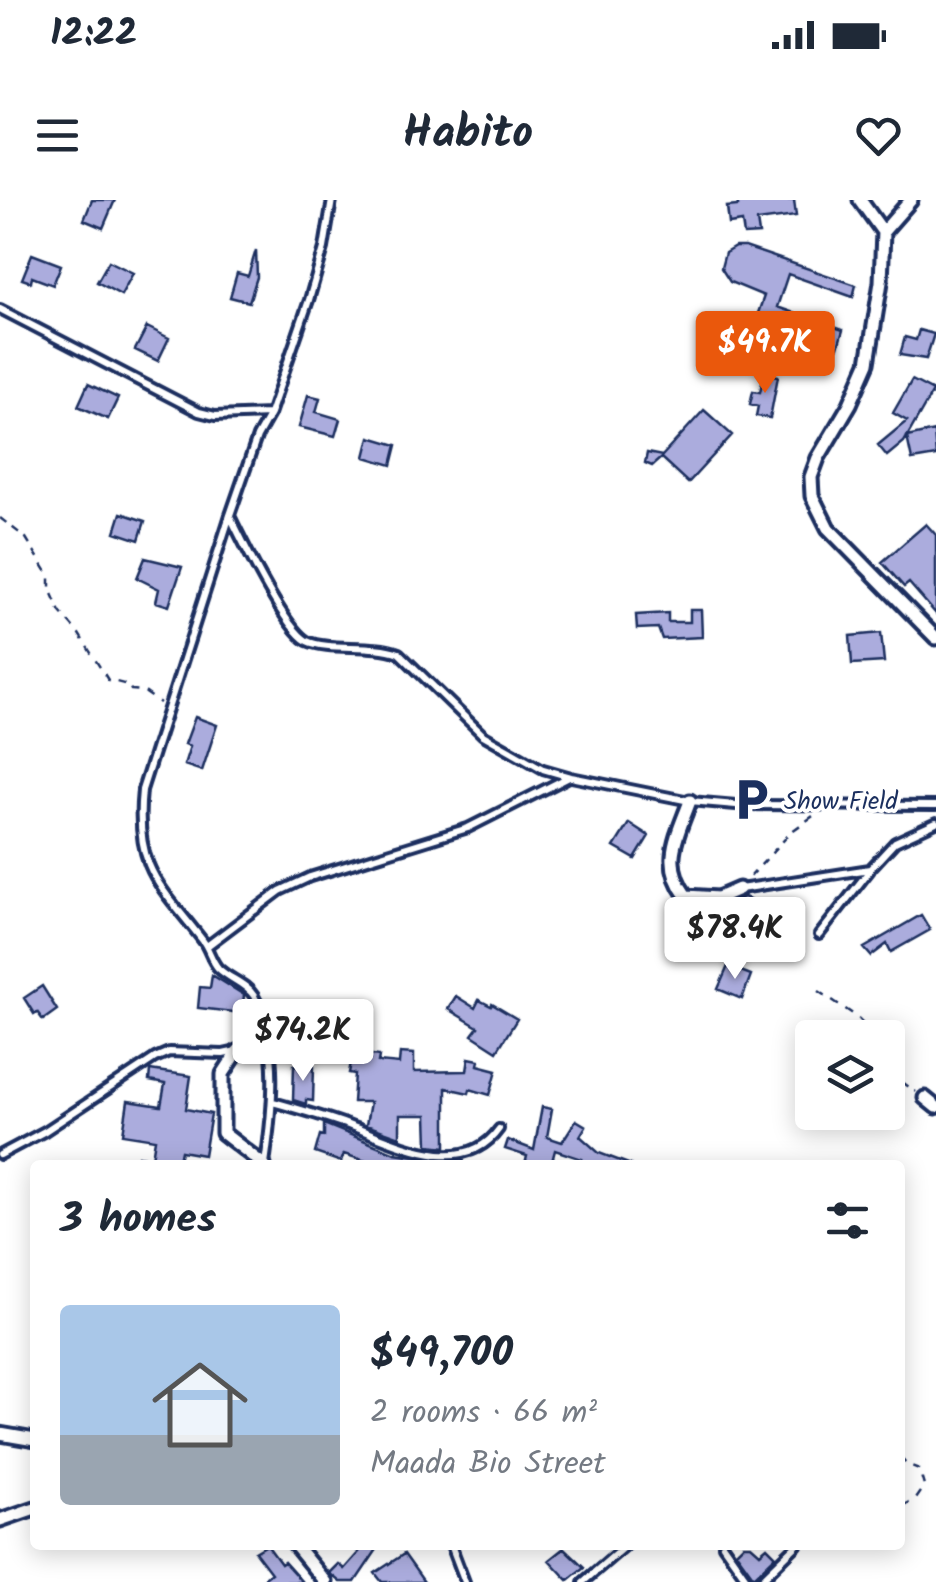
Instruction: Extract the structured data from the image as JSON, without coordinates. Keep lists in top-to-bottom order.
{
  "places": {
    "parking": ["Show Field"]
  },
  "page": {
    "status": "12:22",
    "header": "Habito",
    "price": ["$49.7K", "$78.4K", "$74.2K"],
    "heading": "3 homes",
    "list": [
      {
        "name": "$49,700",
        "note": "2 rooms · 66 m² · Maada Bio Street"
      }
    ]
  }
}
